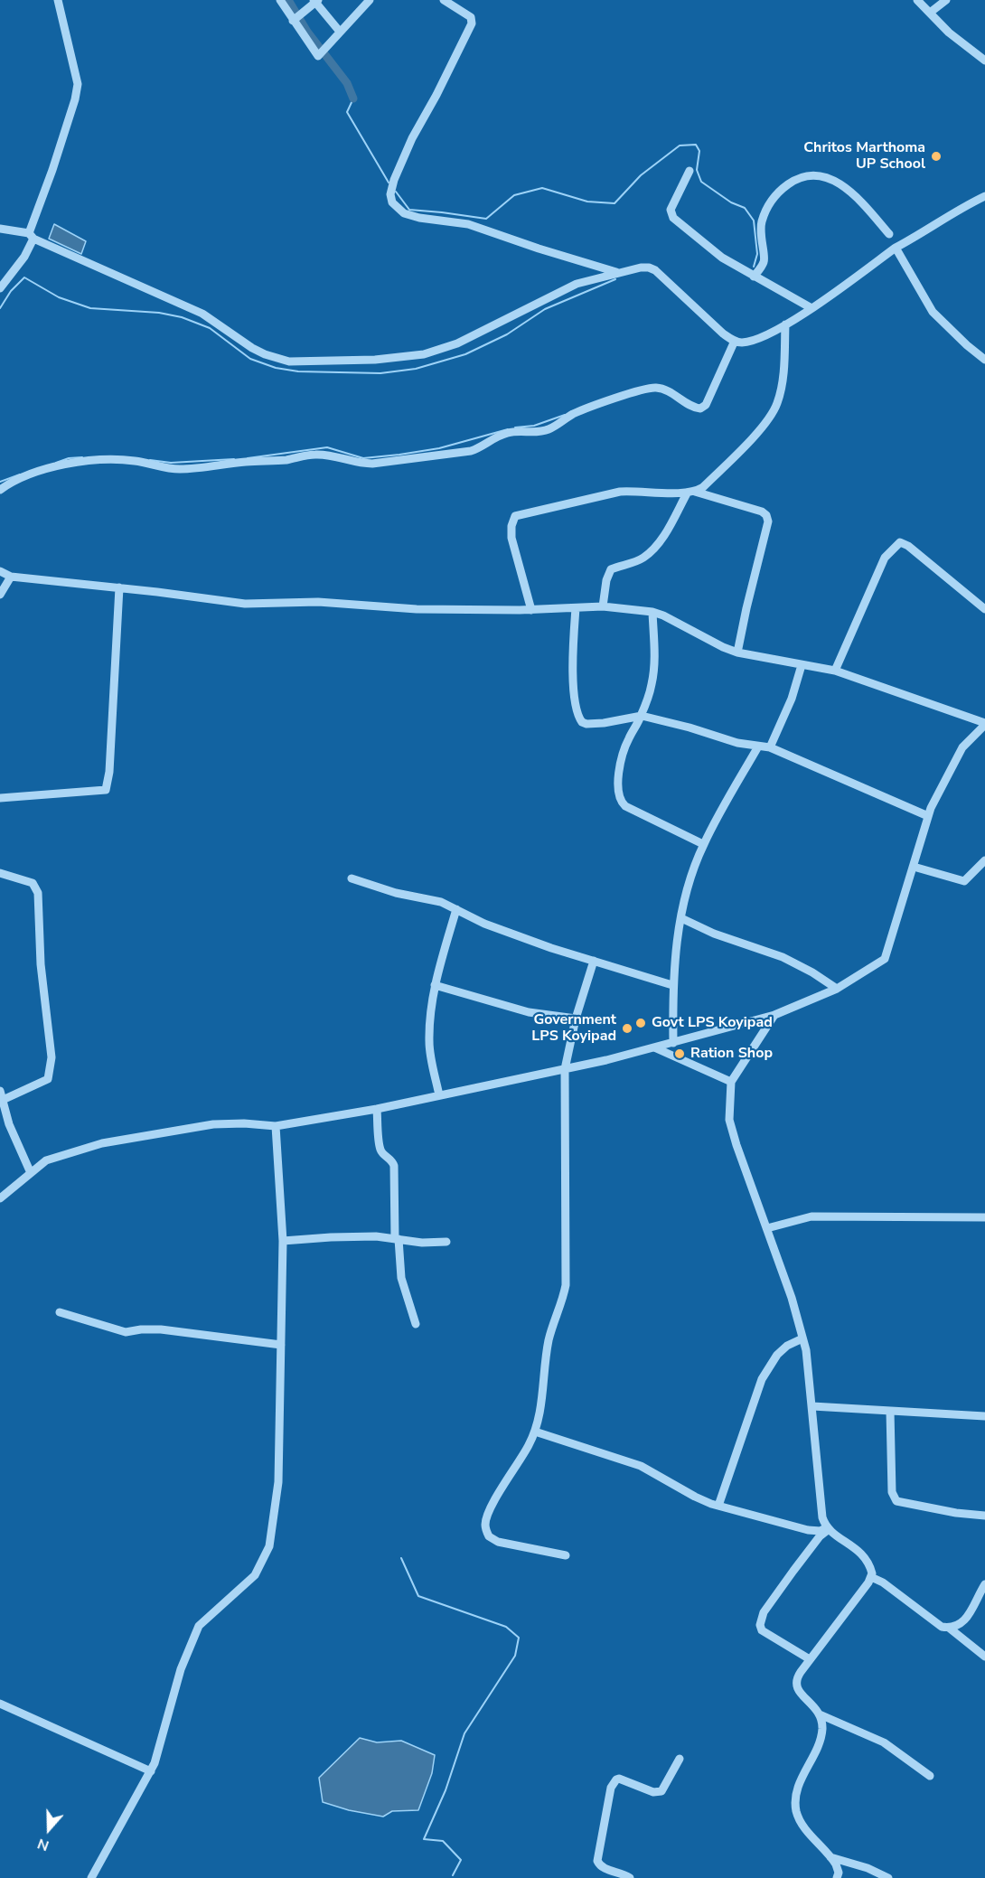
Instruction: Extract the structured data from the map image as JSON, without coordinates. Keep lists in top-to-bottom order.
{
  "places": [
    "Chritos Marthoma UP School",
    "Govt LPS Koyipad",
    "Government LPS Koyipad",
    "Ration Shop"
  ],
  "north": "bottom"
}
